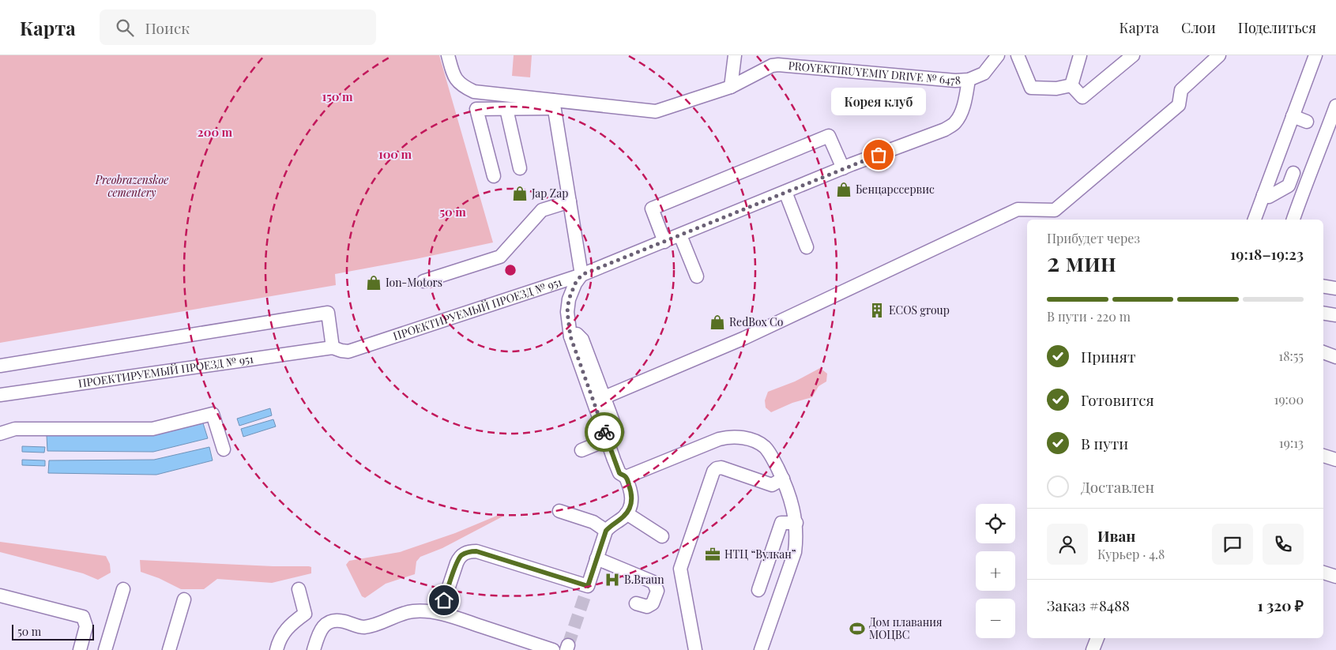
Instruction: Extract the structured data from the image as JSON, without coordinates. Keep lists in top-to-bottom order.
{
  "streets": {
    "street": ["PROYEKTIRUYEMIY DRIVE № 6478", "ПРОЕКТИРУЕМЫЙ ПРОЕЗД № 951"]
  },
  "crossings": [
    ["PROYEKTIRUYEMIY DRIVE № 6478", "ПРОЕКТИРУЕМЫЙ ПРОЕЗД № 951"]
  ],
  "parks": ["Preobrazenskoe cementery"],
  "places": {
    "other": ["Корея клуб"],
    "shop": [
      "Бенцарссервис",
      "Jap Zap",
      "Ion-Motors",
      "RedBox Co"
    ],
    "building": ["ECOS group"],
    "office": ["НТЦ “Вулкан”"],
    "hospital": ["B.Braun"],
    "sports": ["Дом плавания МОЦВС"]
  },
  "scale_bar": "50 m",
  "page": {
    "header": "Карта",
    "search": "Поиск",
    "nav": ["Карта", "Слои", "Поделиться"],
    "bubble": "Корея клуб",
    "heading": ["2 мин", "Прибудет через", "19:18–19:23"],
    "panel": [
      "Иван",
      "Курьер · 4.8",
      "Заказ #8488",
      "1 320 ₽"
    ],
    "bar": "В пути · 220 m",
    "list": [
      ["Принят", "18:55"],
      ["Готовится", "19:00"],
      ["В пути", "19:13"],
      "Доставлен"
    ],
    "map_buttons": ["+", "−"],
    "scale": "50 m"
  },
  "rings": [
    "150 m",
    "200 m",
    "100 m",
    "50 m"
  ]
}
